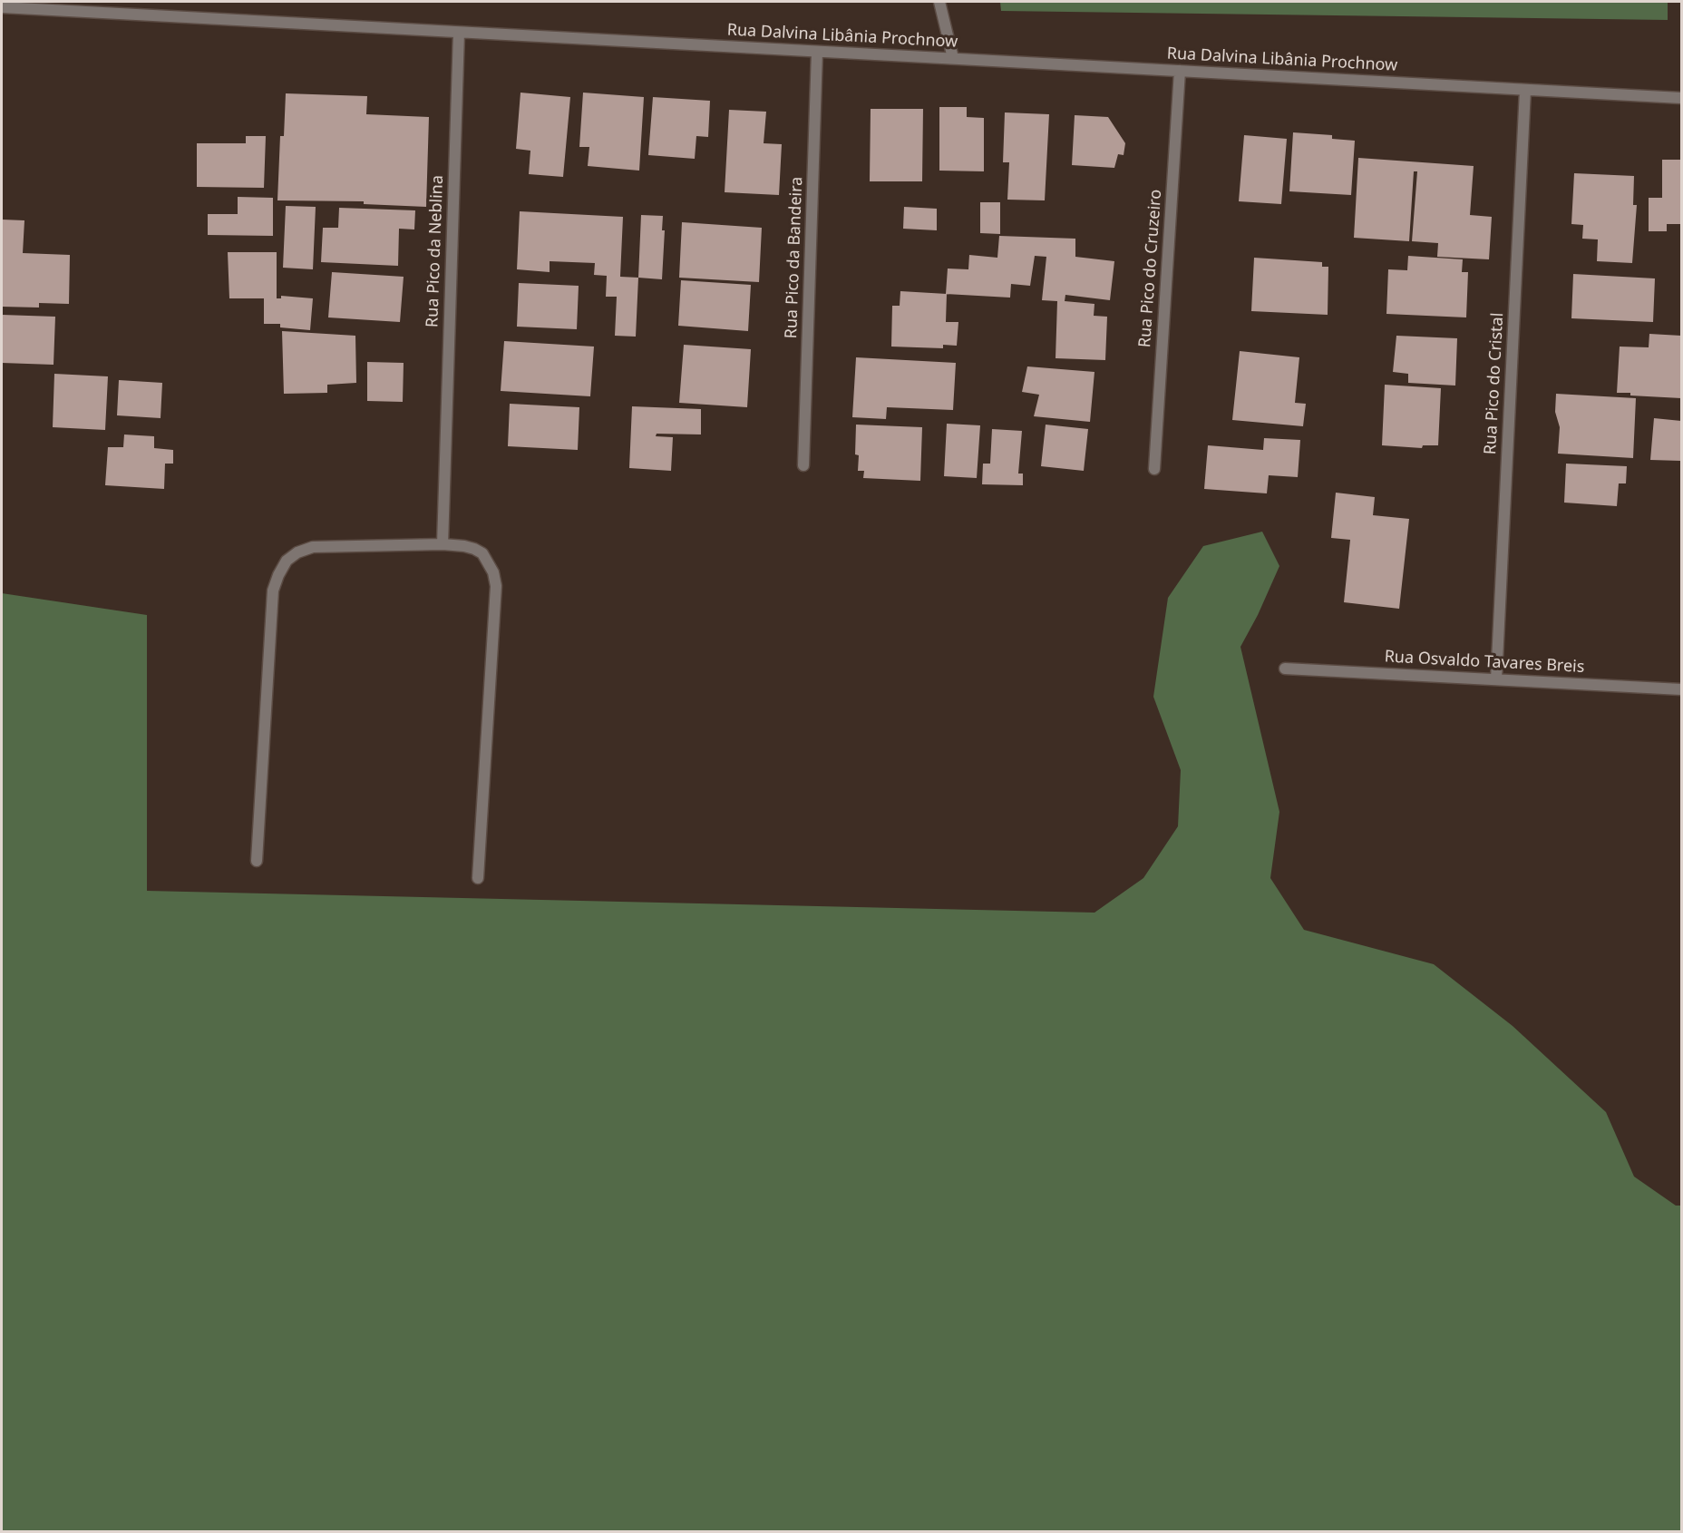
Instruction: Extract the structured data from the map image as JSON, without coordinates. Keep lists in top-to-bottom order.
{
  "streets": {
    "street": [
      "Rua Dalvina Libânia Prochnow",
      "Rua Pico da Neblina",
      "Rua Pico da Bandeira",
      "Rua Pico do Cruzeiro",
      "Rua Pico do Cristal",
      "Rua Osvaldo Tavares Breis"
    ]
  },
  "crossings": [
    ["Rua Dalvina Libânia Prochnow", "Rua Pico da Neblina"],
    ["Rua Dalvina Libânia Prochnow", "Rua Pico da Bandeira"],
    ["Rua Dalvina Libânia Prochnow", "Rua Pico do Cruzeiro"],
    ["Rua Dalvina Libânia Prochnow", "Rua Pico do Cristal"],
    ["Rua Pico do Cristal", "Rua Osvaldo Tavares Breis"]
  ]
}
